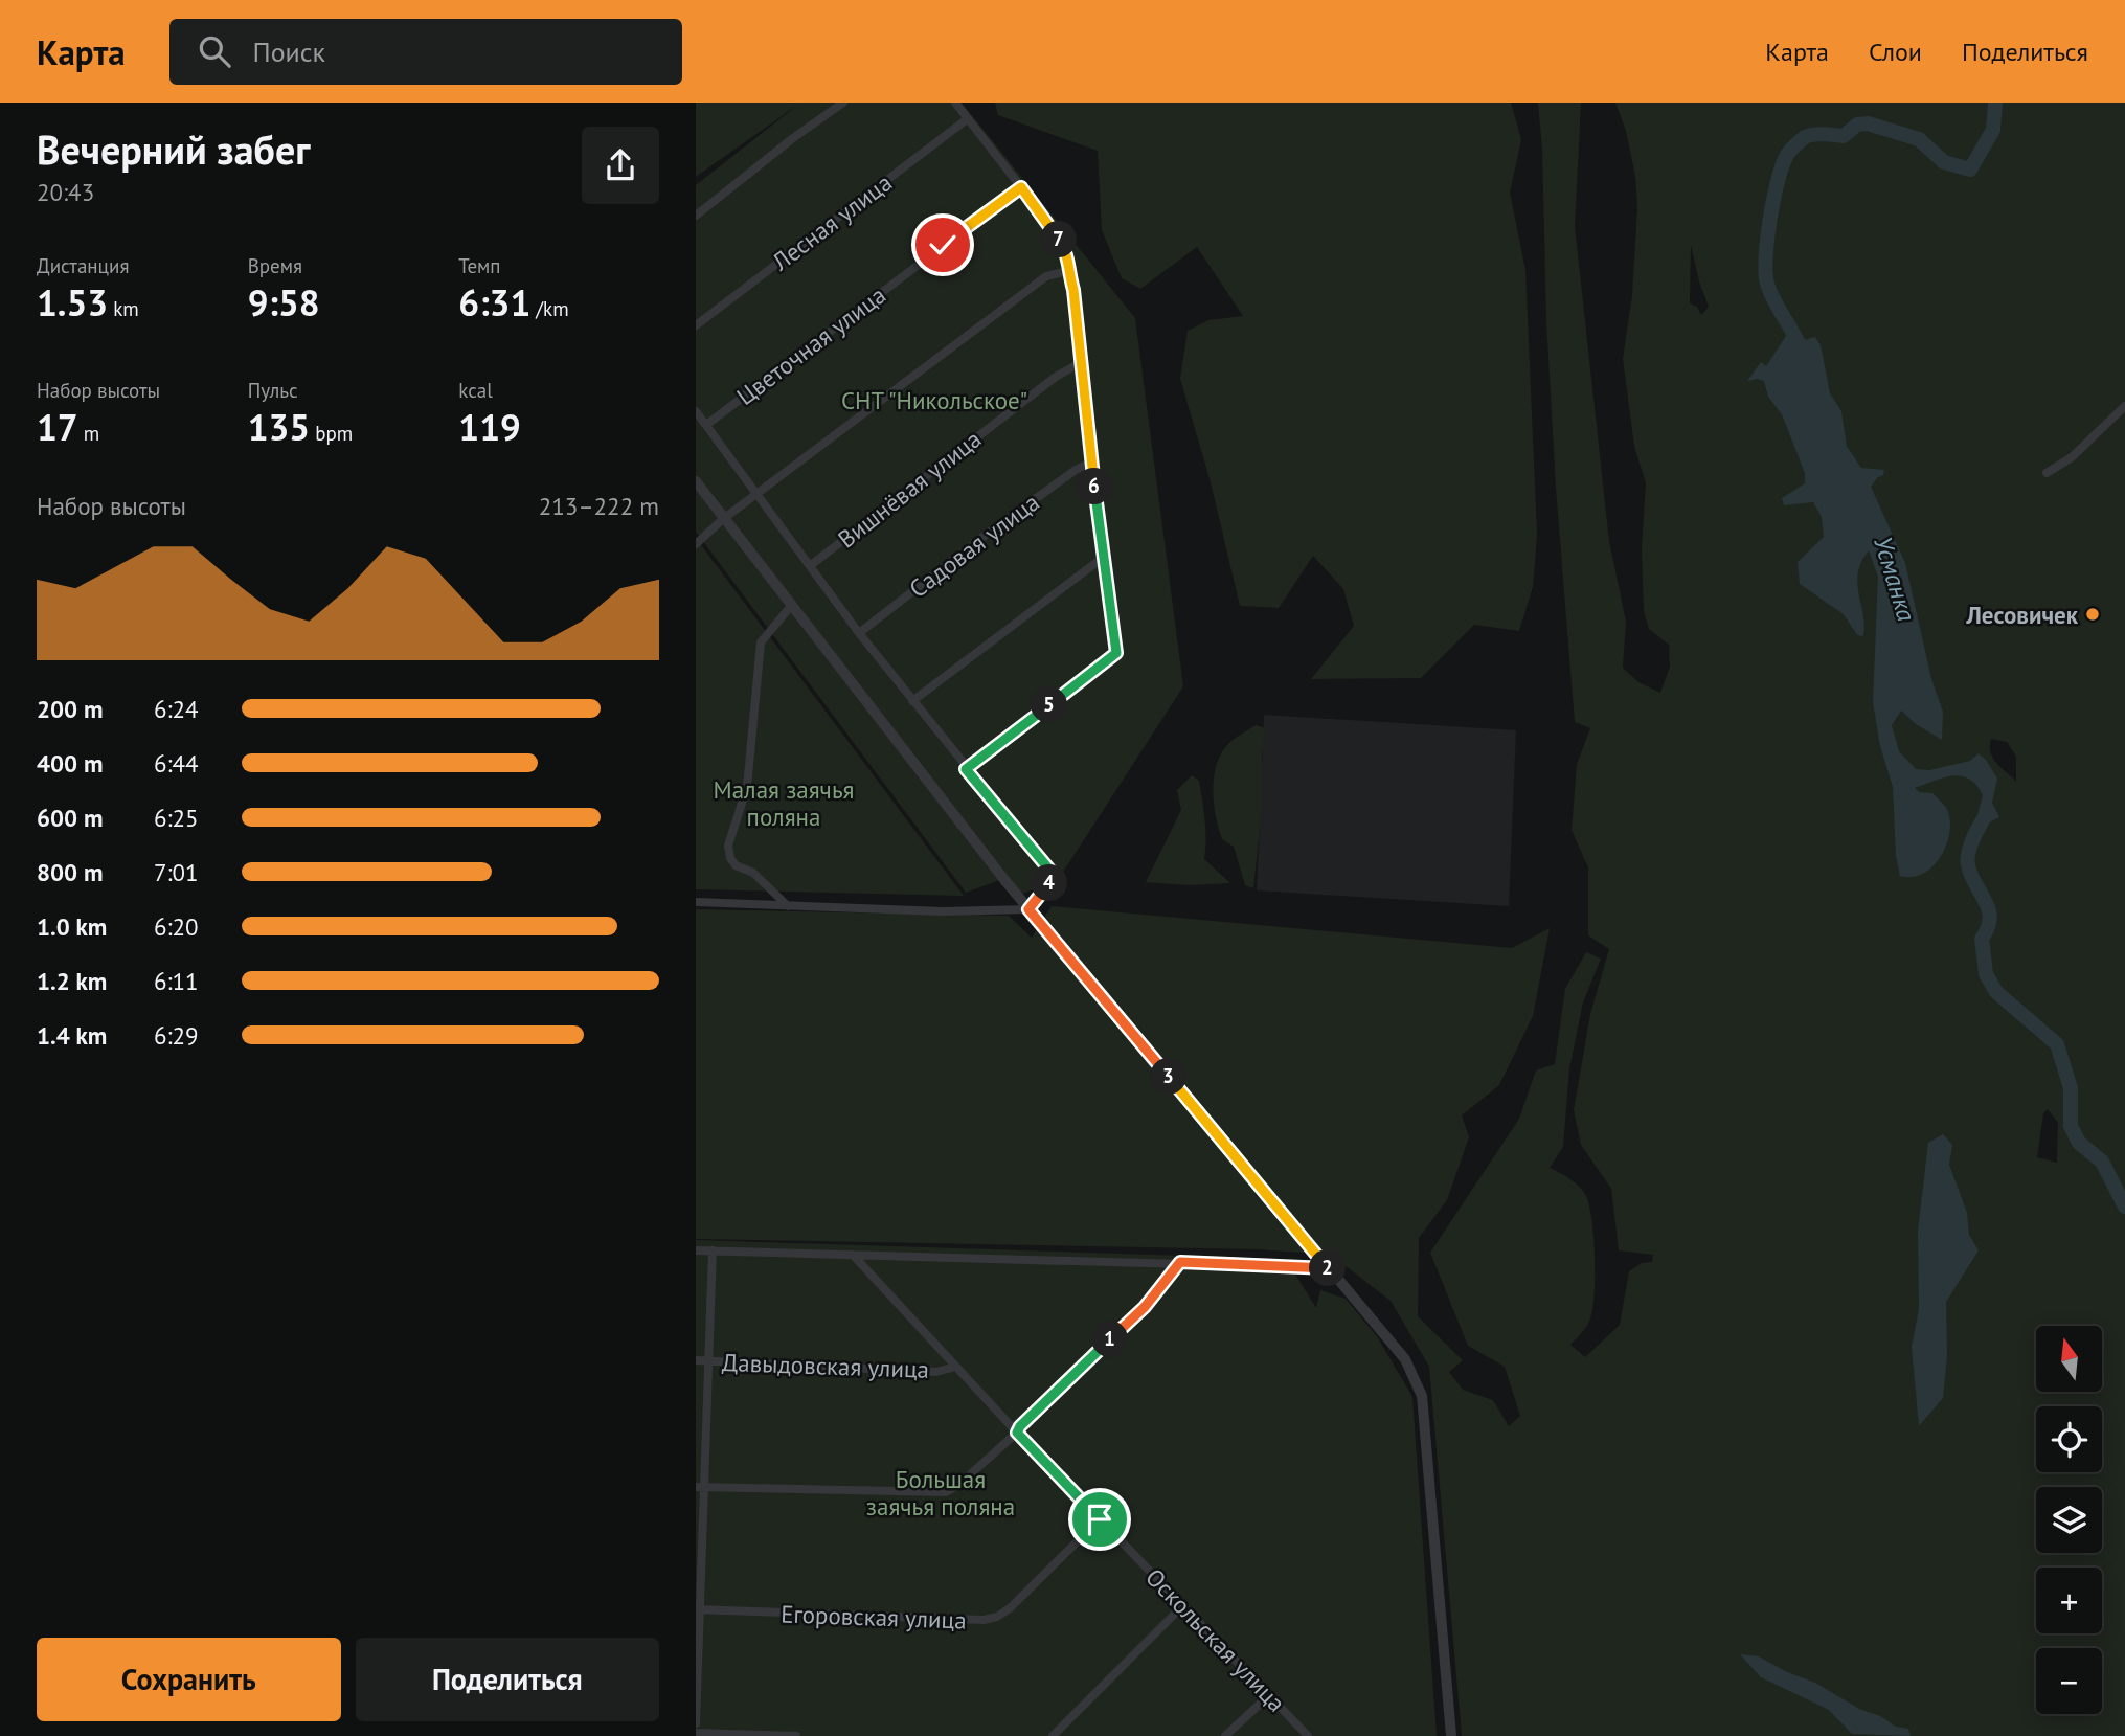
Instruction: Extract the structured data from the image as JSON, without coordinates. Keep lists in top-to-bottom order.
{
  "streets": {
    "street": [
      "Лесная улица",
      "Цветочная улица",
      "Вишнёвая улица",
      "Садовая улица",
      "Давыдовская улица",
      "Егоровская улица",
      "Оскольская улица"
    ]
  },
  "crossings": [
    ["Давыдовская улица", "Оскольская улица"],
    ["Егоровская улица", "Оскольская улица"]
  ],
  "water": ["Усманка"],
  "parks": ["СНТ \"Никольское\"", "Малая заячья поляна", "Большая заячья поляна"],
  "places": ["Лесовичек"],
  "north": "top",
  "page": {
    "header": "Карта",
    "search": "Поиск",
    "nav": ["Карта", "Слои", "Поделиться"],
    "heading": ["Вечерний забег", "20:43"],
    "pins": [
      "7",
      "6",
      "5",
      "4",
      "3",
      "2",
      "1"
    ],
    "stats": [
      ["Дистанция", "1.53 km"],
      ["Время", "9:58"],
      ["Темп", "6:31 /km"],
      ["Набор высоты", "17 m"],
      ["Пульс", "135 bpm"],
      ["kcal", "119"]
    ],
    "chart": ["Набор высоты", "213–222 m"],
    "list": [
      {
        "name": "200 m",
        "note": "6:24"
      },
      {
        "name": "400 m",
        "note": "6:44"
      },
      {
        "name": "600 m",
        "note": "6:25"
      },
      {
        "name": "800 m",
        "note": "7:01"
      },
      {
        "name": "1.0 km",
        "note": "6:20"
      },
      {
        "name": "1.2 km",
        "note": "6:11"
      },
      {
        "name": "1.4 km",
        "note": "6:29"
      }
    ],
    "map_buttons": ["+", "−"],
    "buttons": ["Сохранить", "Поделиться"]
  }
}
